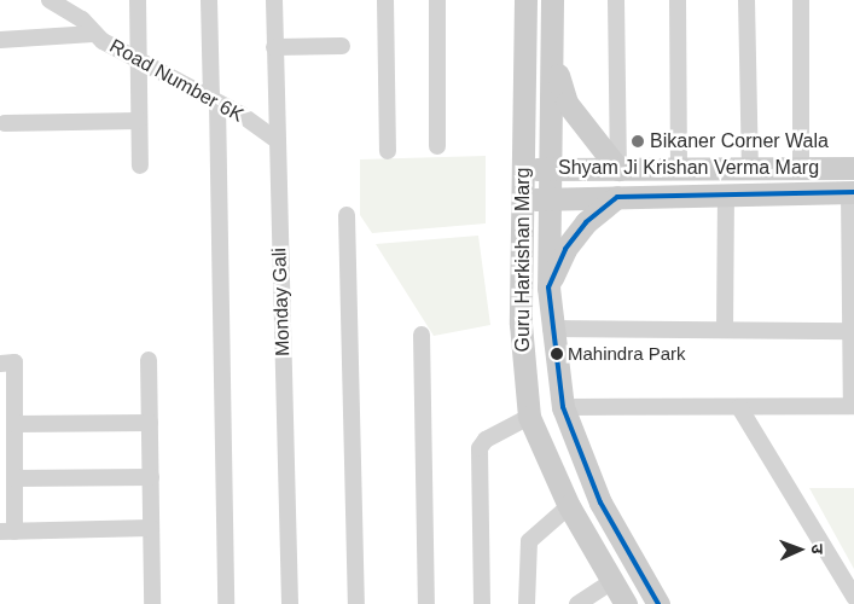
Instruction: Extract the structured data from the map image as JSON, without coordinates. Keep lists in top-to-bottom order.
{
  "streets": {
    "main road": ["Shyam Ji Krishan Verma Marg", "Guru Harkishan Marg"],
    "street": ["Road Number 6K", "Monday Gali"]
  },
  "crossings": [
    ["Road Number 6K", "Monday Gali"],
    ["Shyam Ji Krishan Verma Marg", "Guru Harkishan Marg"]
  ],
  "places": ["Bikaner Corner Wala", "Mahindra Park"],
  "north": "right"
}
